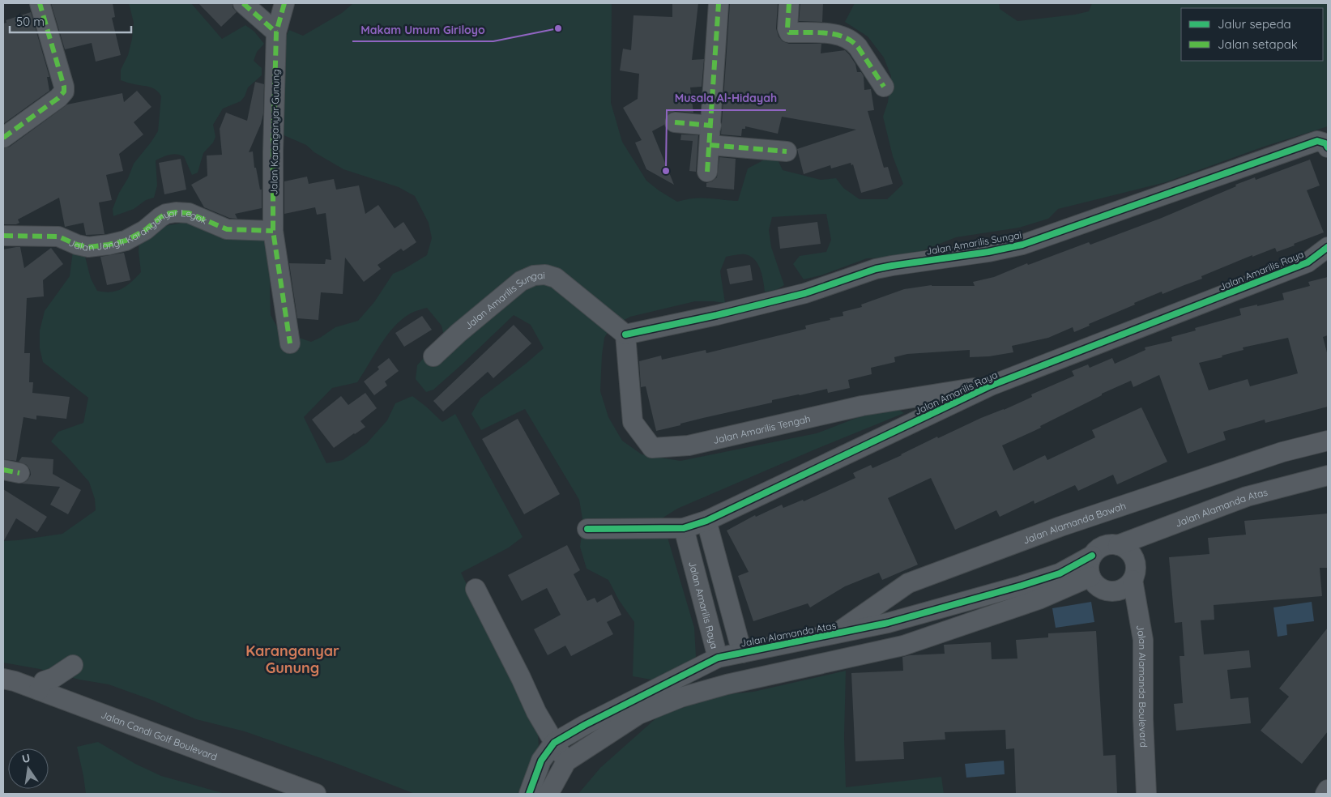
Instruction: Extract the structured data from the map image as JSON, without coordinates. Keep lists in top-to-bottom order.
{
  "streets": {
    "street": [
      "Jalan Karanganyar Gunung",
      "Jalan Jangli Karanganyar Legok",
      "Jalan Amarilis Sungai",
      "Jalan Amarilis Raya",
      "Jalan Amarilis Tengah",
      "Jalan Alamanda Atas",
      "Jalan Alamanda Bawah",
      "Jalan Alamanda Boulevard",
      "Jalan Candi Golf Boulevard"
    ]
  },
  "crossings": [
    ["Jalan Karanganyar Gunung", "Jalan Jangli Karanganyar Legok"],
    ["Jalan Amarilis Sungai", "Jalan Amarilis Tengah"],
    ["Jalan Amarilis Raya", "Jalan Amarilis Tengah"],
    ["Jalan Amarilis Raya", "Jalan Alamanda Atas"],
    ["Jalan Alamanda Atas", "Jalan Alamanda Bawah"],
    ["Jalan Alamanda Atas", "Jalan Alamanda Boulevard"]
  ],
  "districts": ["Karanganyar Gunung"],
  "places": ["Makam Umum Giriloyo", "Musala Al-Hidayah"],
  "legend": ["Jalur sepeda", "Jalan setapak"],
  "scale_bar": "50 m",
  "north": "top"
}
